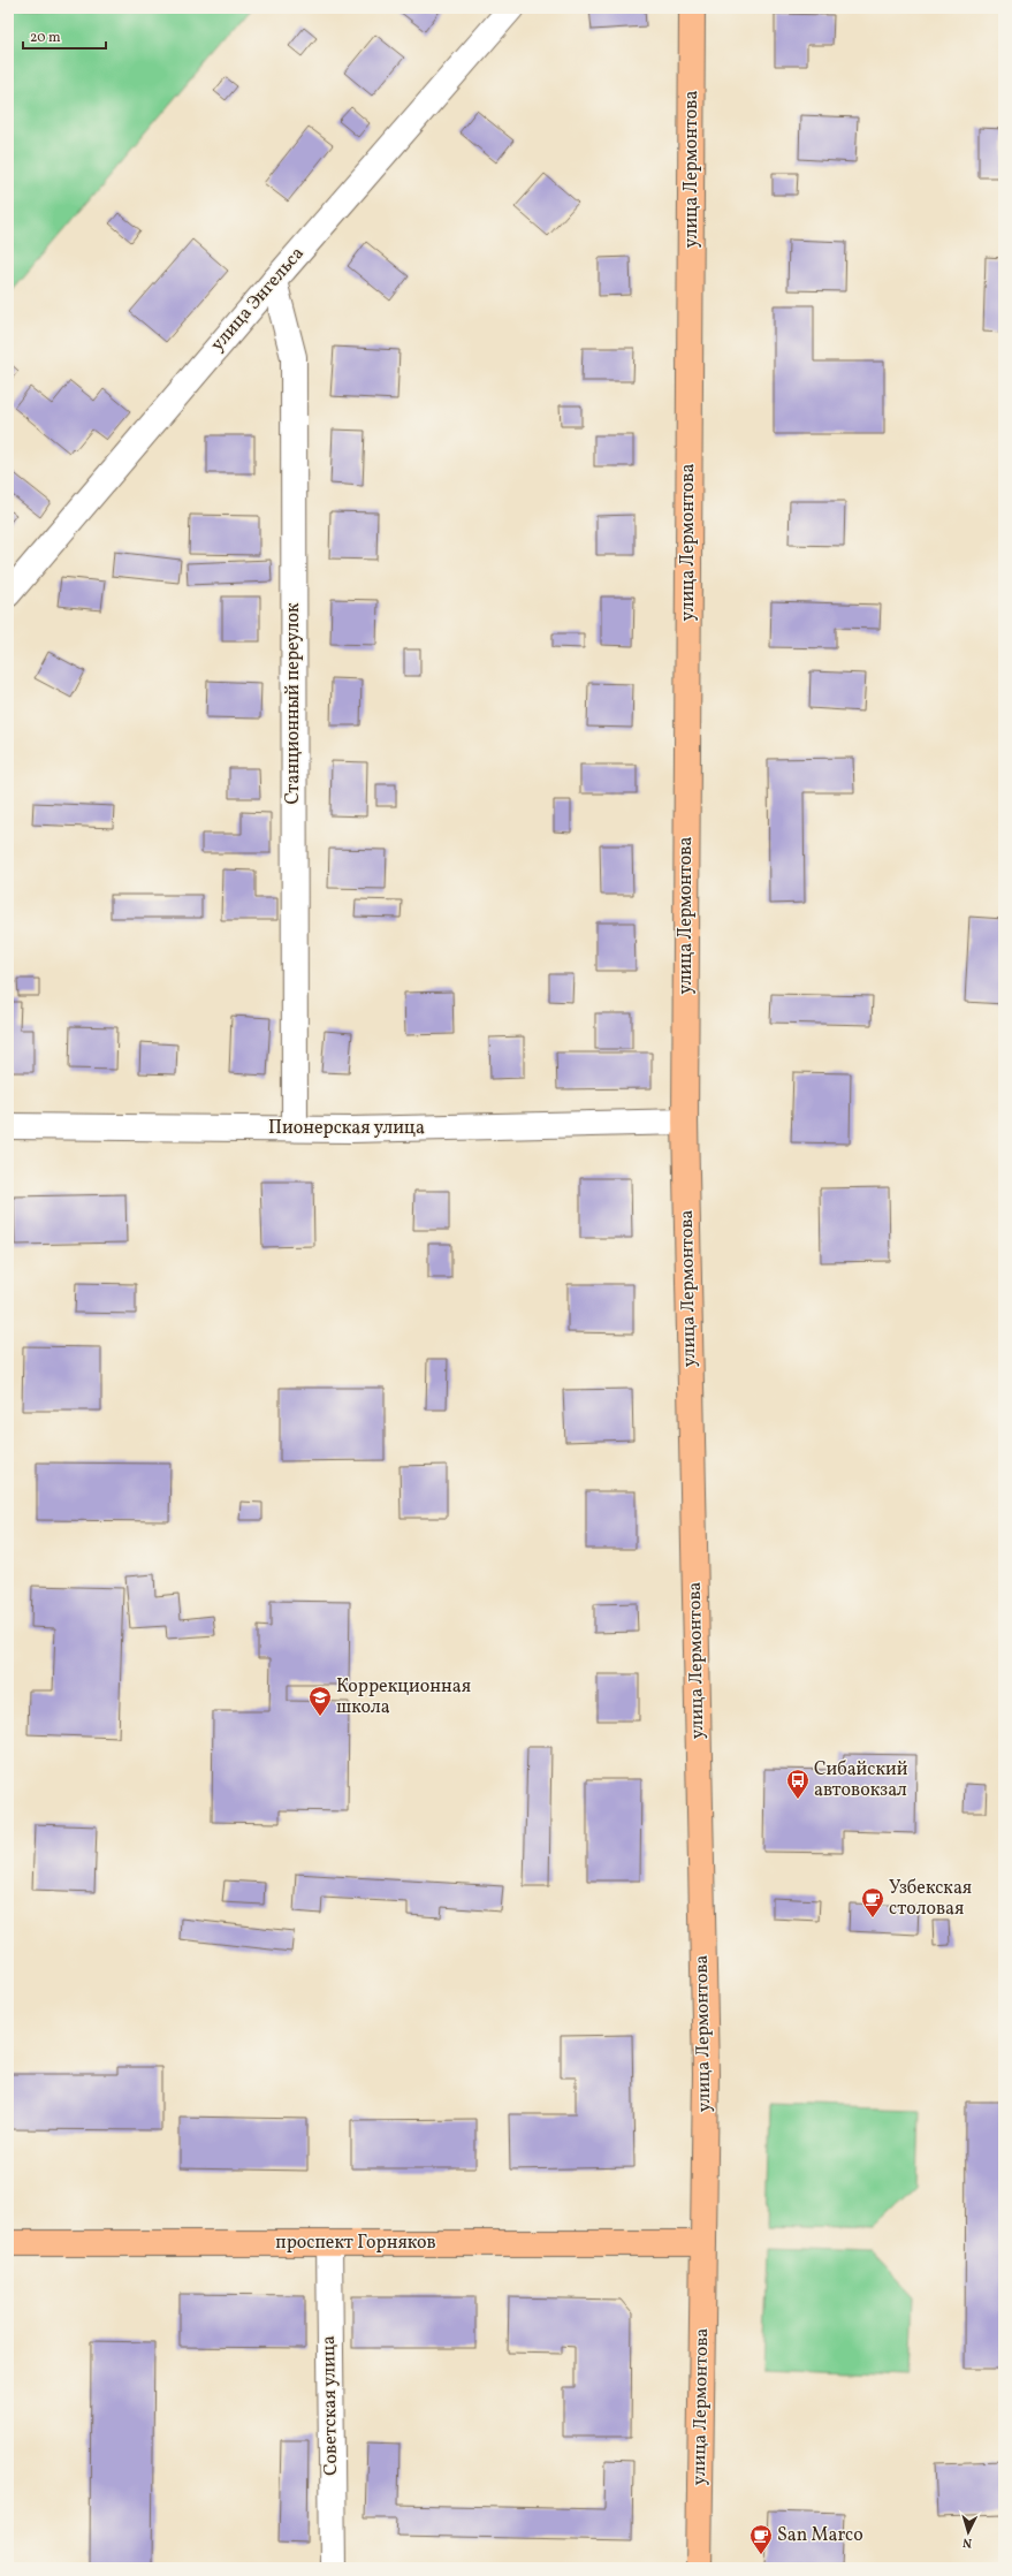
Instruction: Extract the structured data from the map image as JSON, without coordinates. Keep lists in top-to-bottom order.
{
  "streets": {
    "main road": ["улица Лермонтова", "проспект Горняков"],
    "street": [
      "улица Энгельса",
      "Станционный переулок",
      "Пионерская улица",
      "Советская улица"
    ]
  },
  "crossings": [
    ["улица Лермонтова", "Пионерская улица"],
    ["улица Лермонтова", "проспект Горняков"],
    ["улица Энгельса", "Станционный переулок"],
    ["Станционный переулок", "Пионерская улица"],
    ["проспект Горняков", "Советская улица"]
  ],
  "places": {
    "school or university": ["Коррекционная школа"],
    "bus stop": ["Сибайский автовокзал"],
    "cafe": ["Узбекская столовая", "San Marco"]
  },
  "scale_bar": "20 m",
  "north": "bottom"
}
